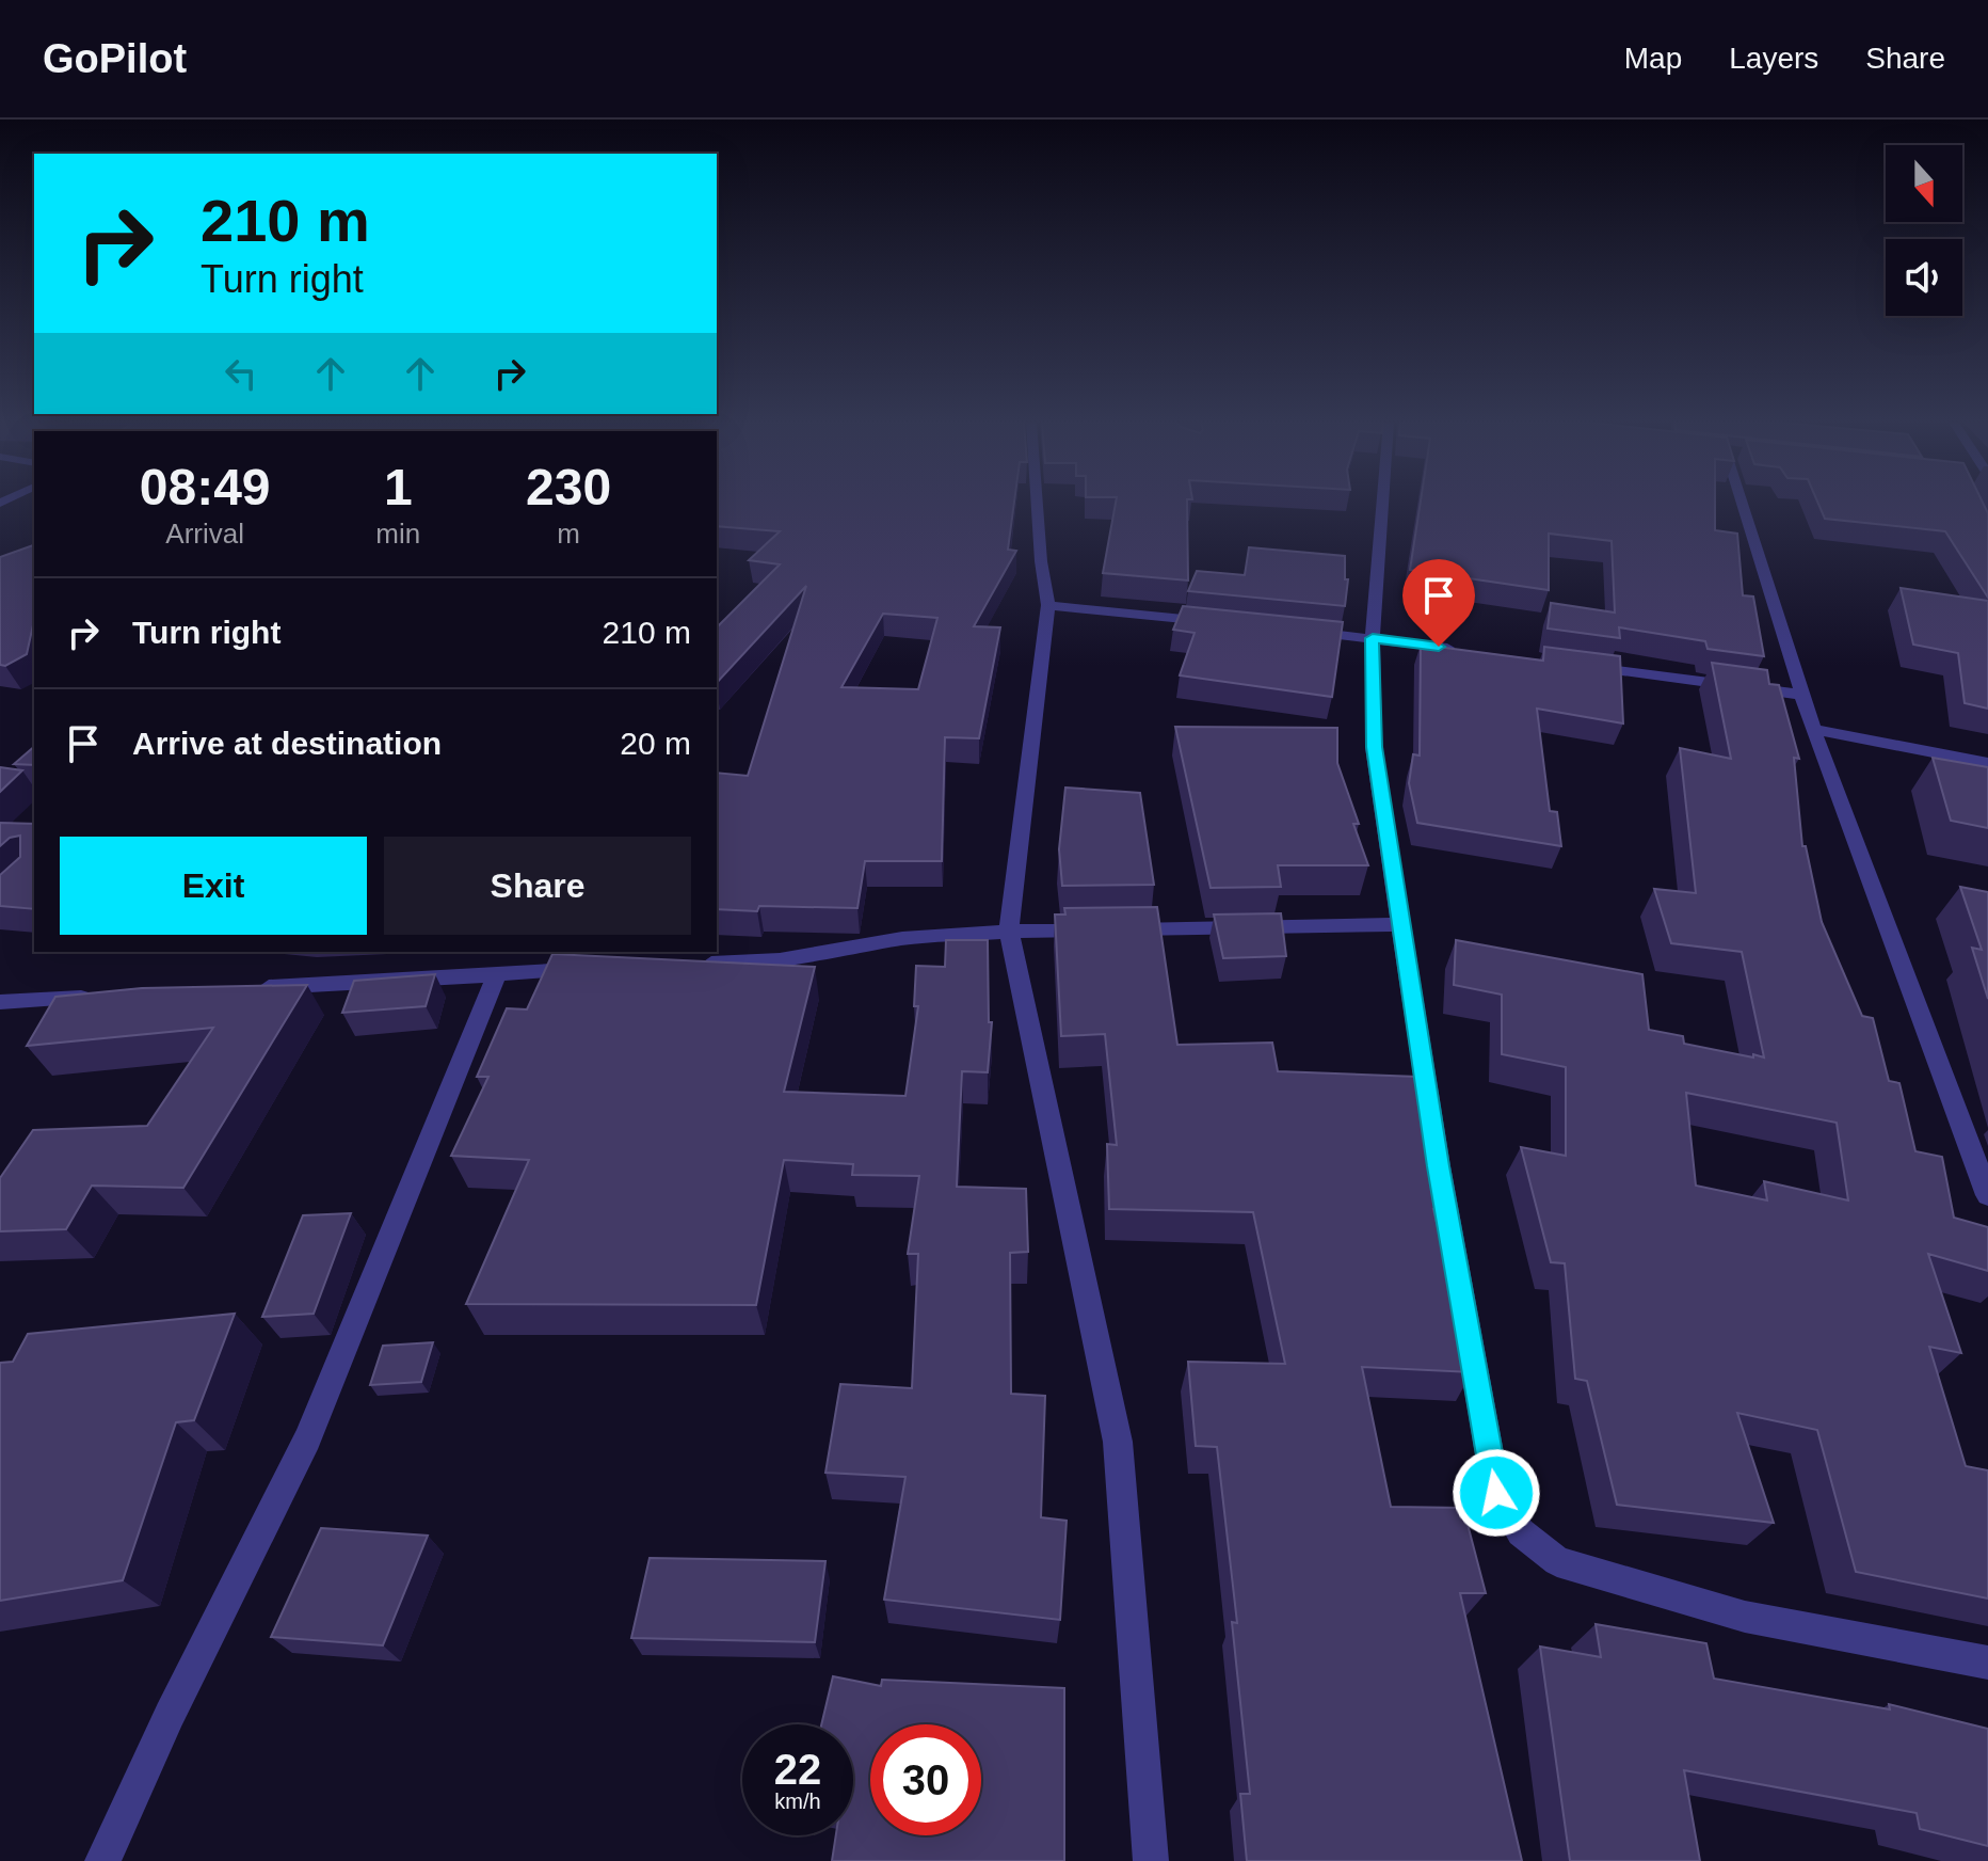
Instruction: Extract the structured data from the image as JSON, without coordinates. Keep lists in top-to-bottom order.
{
  "north": "bottom",
  "page": {
    "header": "GoPilot",
    "nav": ["Map", "Layers", "Share"],
    "turn": ["210 m", "Turn right"],
    "eta": [
      "08:49",
      "Arrival",
      "1",
      "min",
      "230",
      "m"
    ],
    "list": [
      {
        "name": "Turn right",
        "value": "210 m"
      },
      {
        "name": "Arrive at destination",
        "value": "20 m"
      }
    ],
    "buttons": ["Exit", "Share"],
    "speed": "22 km/h",
    "limit": "30"
  }
}
